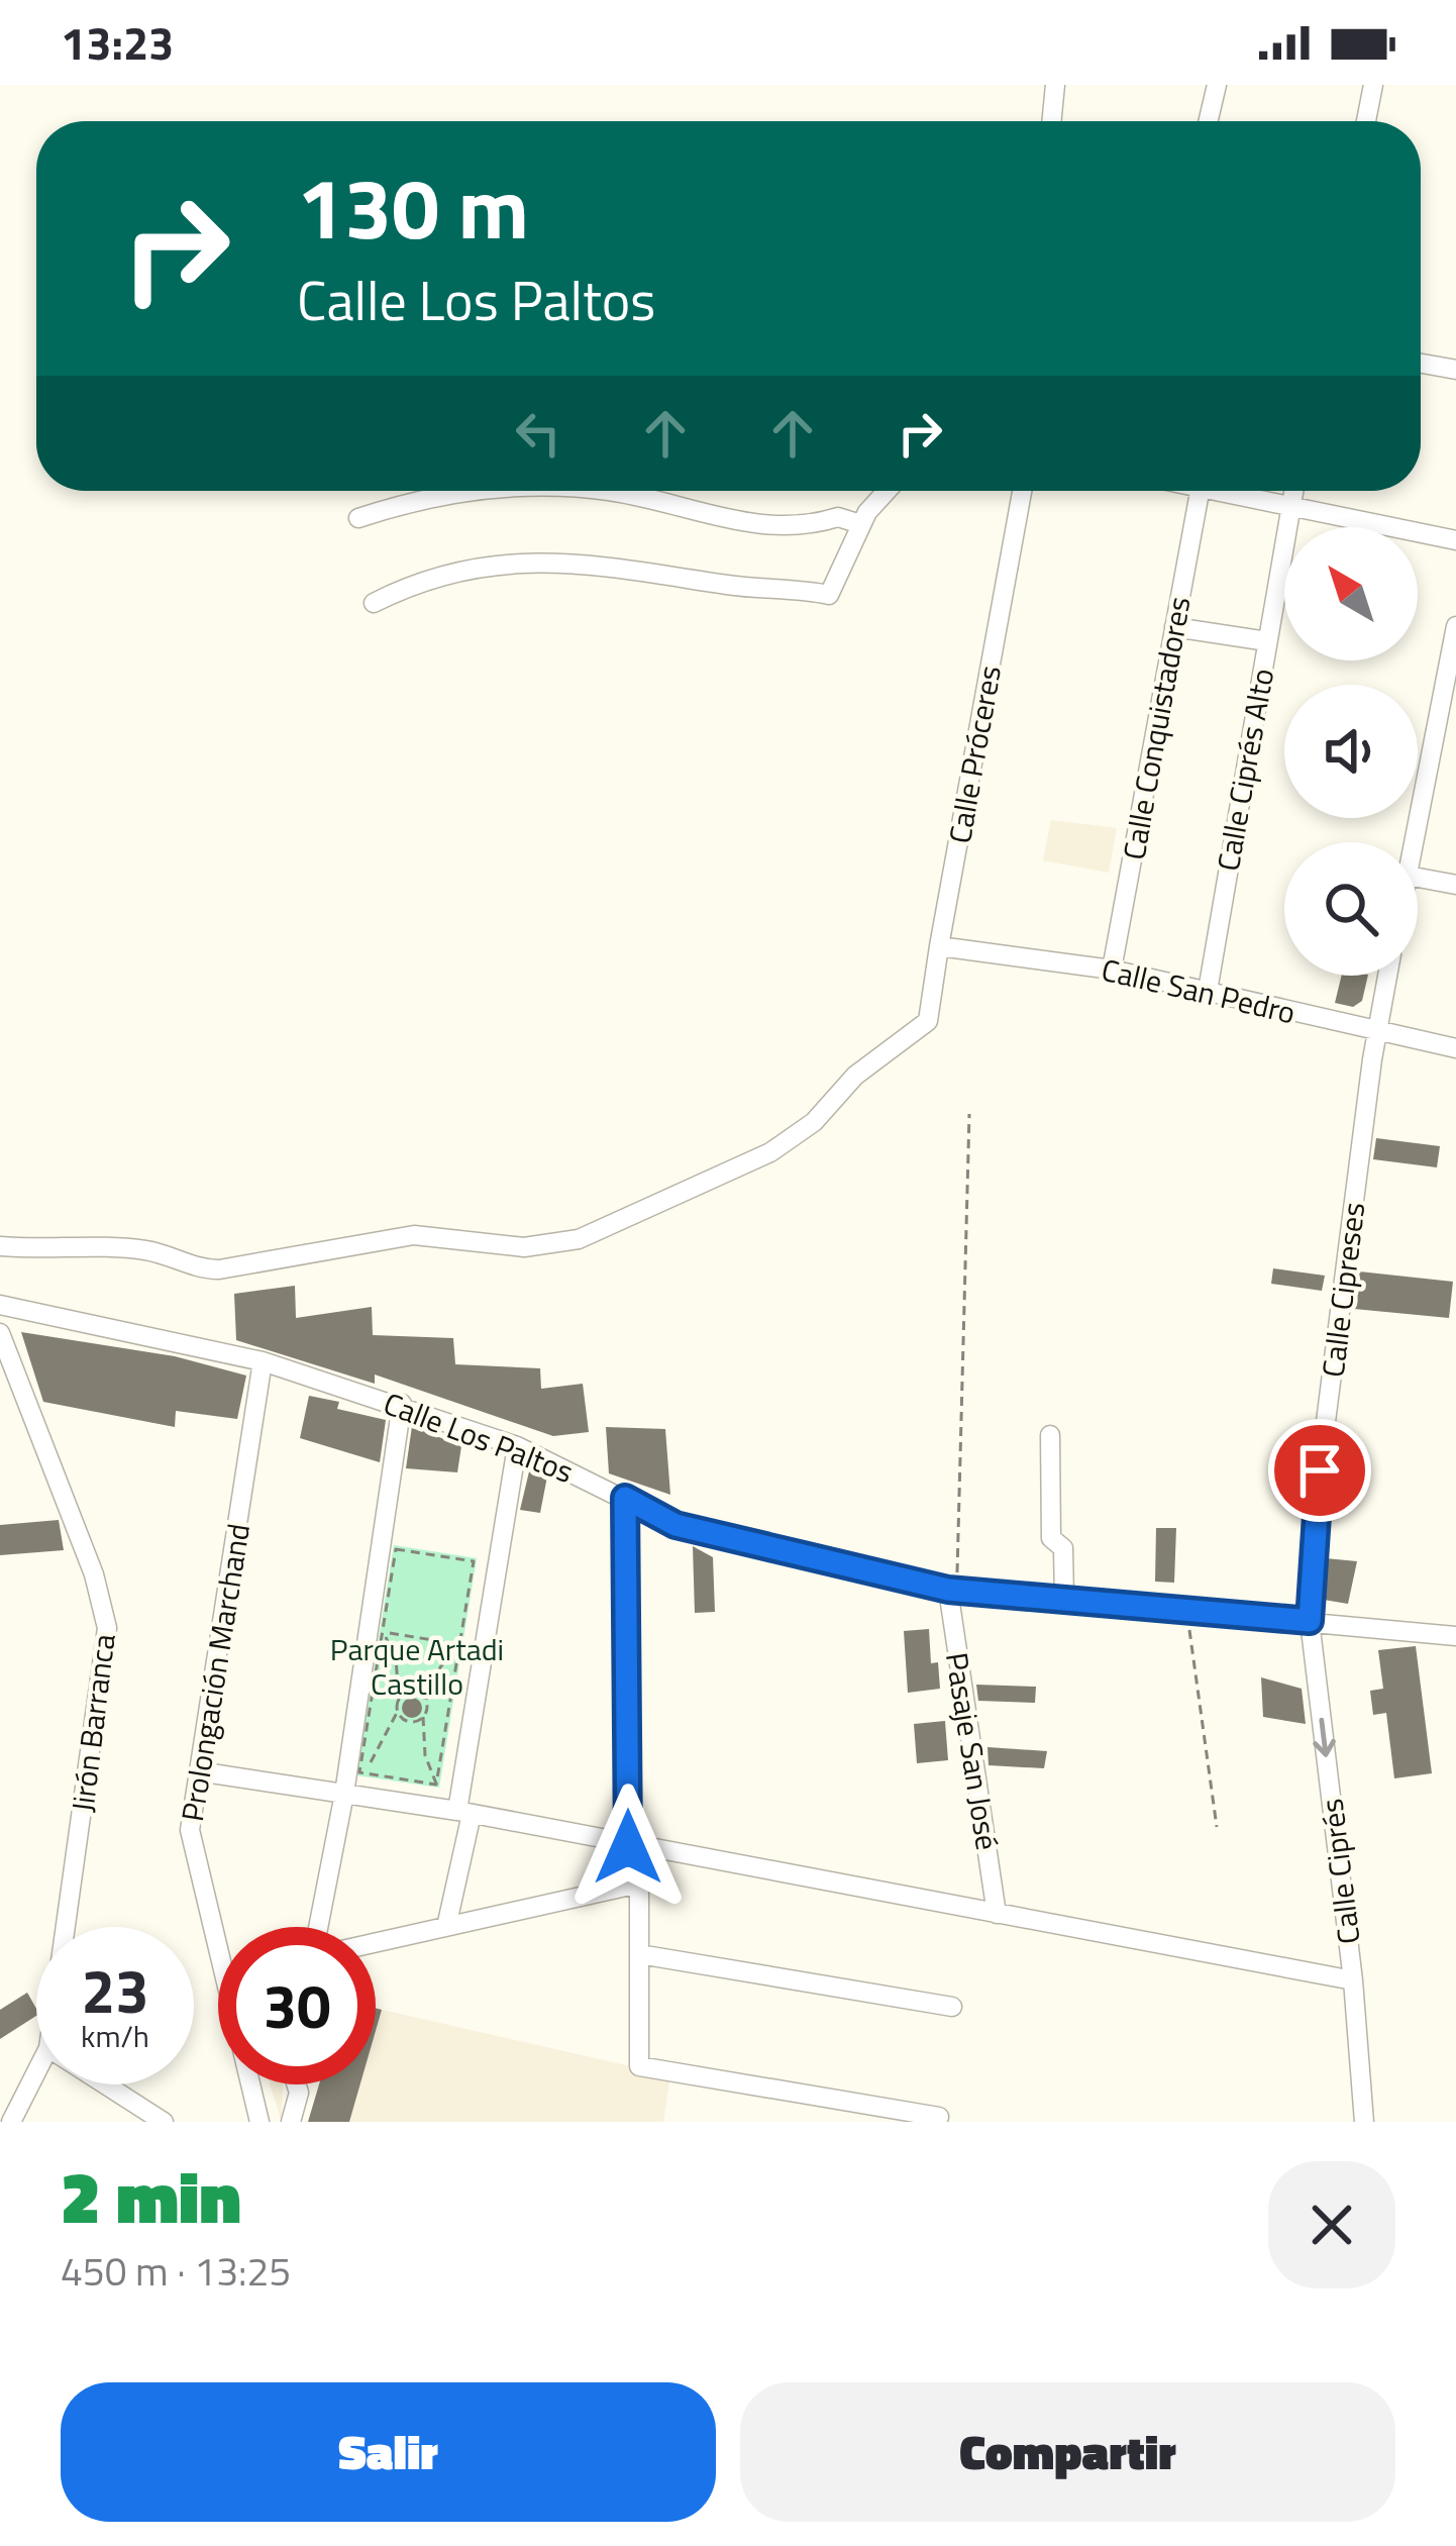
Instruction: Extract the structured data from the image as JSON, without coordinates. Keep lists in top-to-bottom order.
{
  "streets": {
    "street": [
      "Calle Conquistadores",
      "Calle Próceres",
      "Calle Ciprés Alto",
      "Calle San Pedro",
      "Calle Cipreses",
      "Calle Los Paltos",
      "Prolongación Marchand",
      "Jirón Barranca",
      "Pasaje San José",
      "Calle Ciprés"
    ]
  },
  "crossings": [
    ["Calle Conquistadores", "Calle San Pedro"],
    ["Calle Próceres", "Calle San Pedro"],
    ["Calle Ciprés Alto", "Calle San Pedro"],
    ["Calle San Pedro", "Calle Cipreses"],
    ["Calle Cipreses", "Calle Los Paltos"],
    ["Calle Cipreses", "Calle Ciprés"],
    ["Calle Los Paltos", "Prolongación Marchand"],
    ["Calle Los Paltos", "Pasaje San José"],
    ["Calle Los Paltos", "Calle Ciprés"]
  ],
  "one_way": ["Calle Ciprés"],
  "parks": ["Parque Artadi Castillo"],
  "north": "top left",
  "page": {
    "status": "13:23",
    "turn": ["130 m", "Calle Los Paltos"],
    "speed": "23 km/h",
    "limit": "30",
    "heading": ["2 min", "450 m · 13:25"],
    "buttons": ["Salir", "Compartir"]
  }
}
